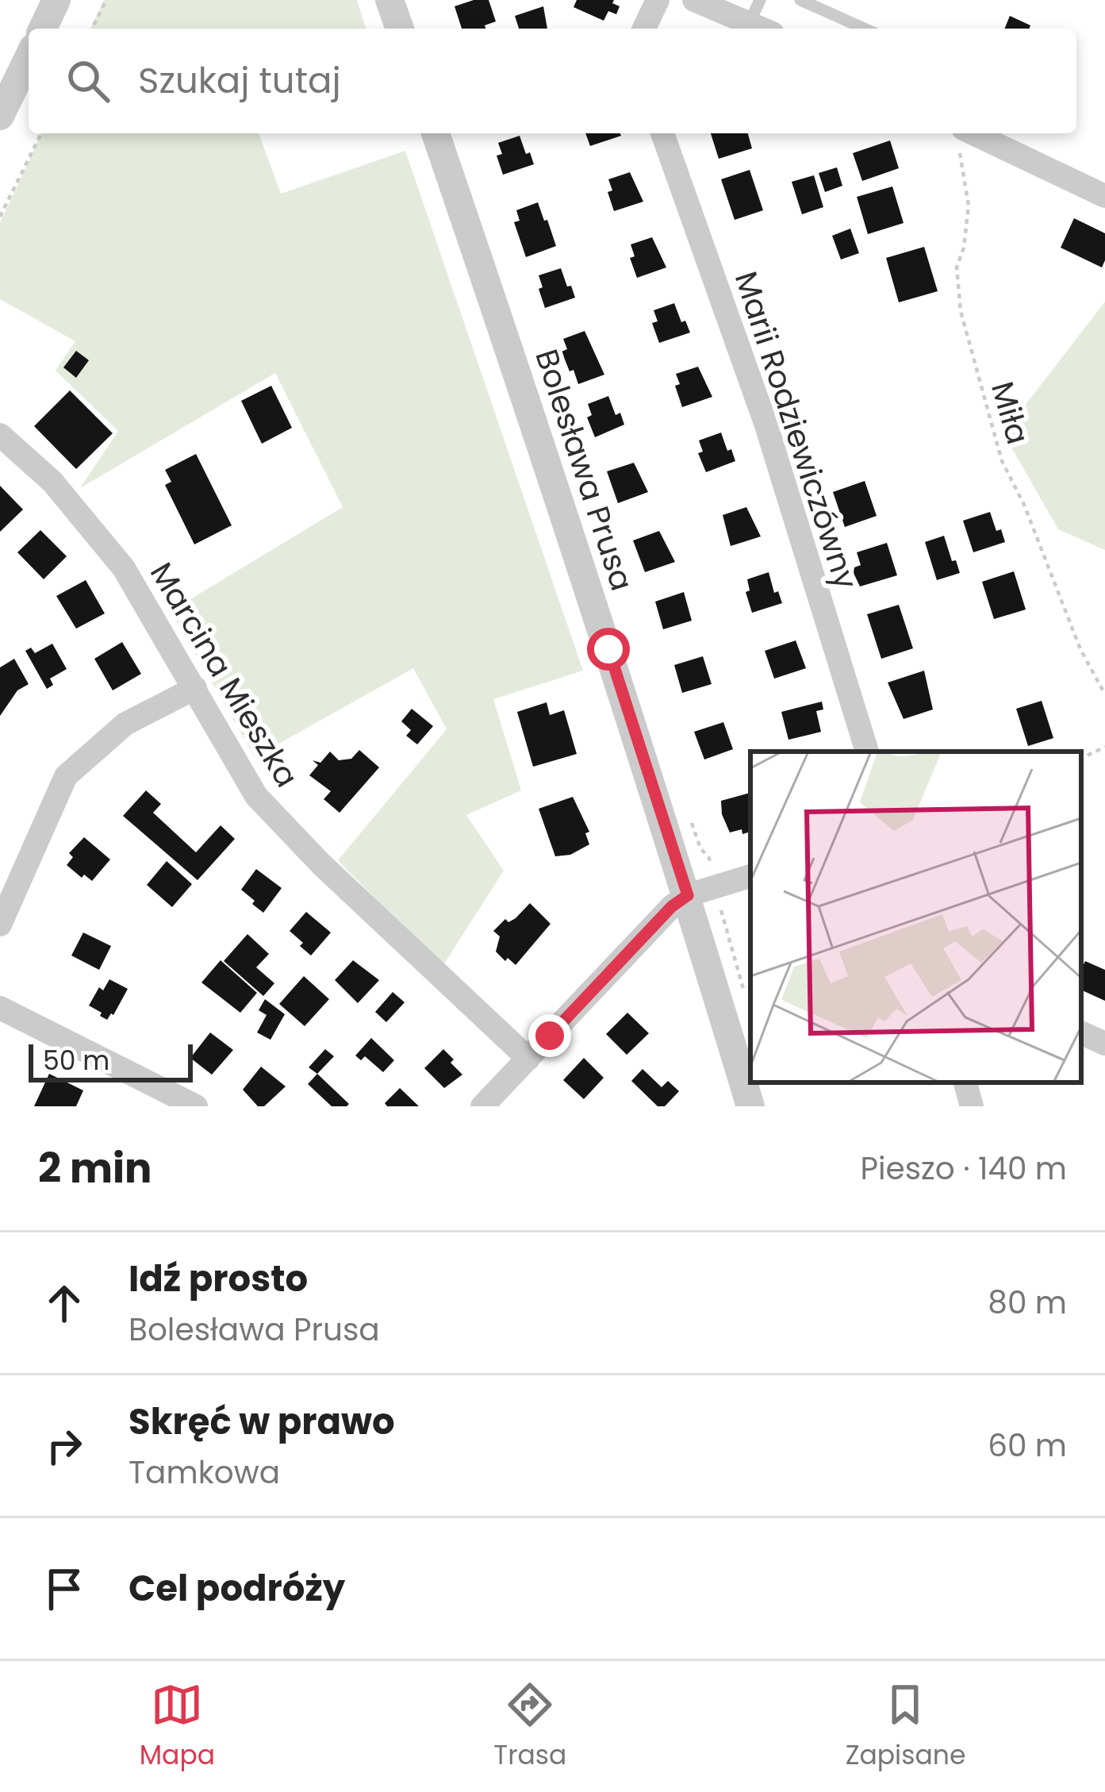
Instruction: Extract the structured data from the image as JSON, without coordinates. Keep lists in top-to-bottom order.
{
  "streets": {
    "street": ["Marii Rodziewiczówny", "Bolesława Prusa", "Marcina Mieszka"],
    "path": ["Miła"]
  },
  "scale_bar": "50 m",
  "page": {
    "search": "Szukaj tutaj",
    "scale": "50 m",
    "heading": ["2 min", "Pieszo · 140 m"],
    "list": [
      ["Idź prosto", "Bolesława Prusa", "80 m"],
      ["Skręć w prawo", "Tamkowa", "60 m"],
      "Cel podróży"
    ],
    "nav": ["Mapa", "Trasa", "Zapisane"]
  }
}
